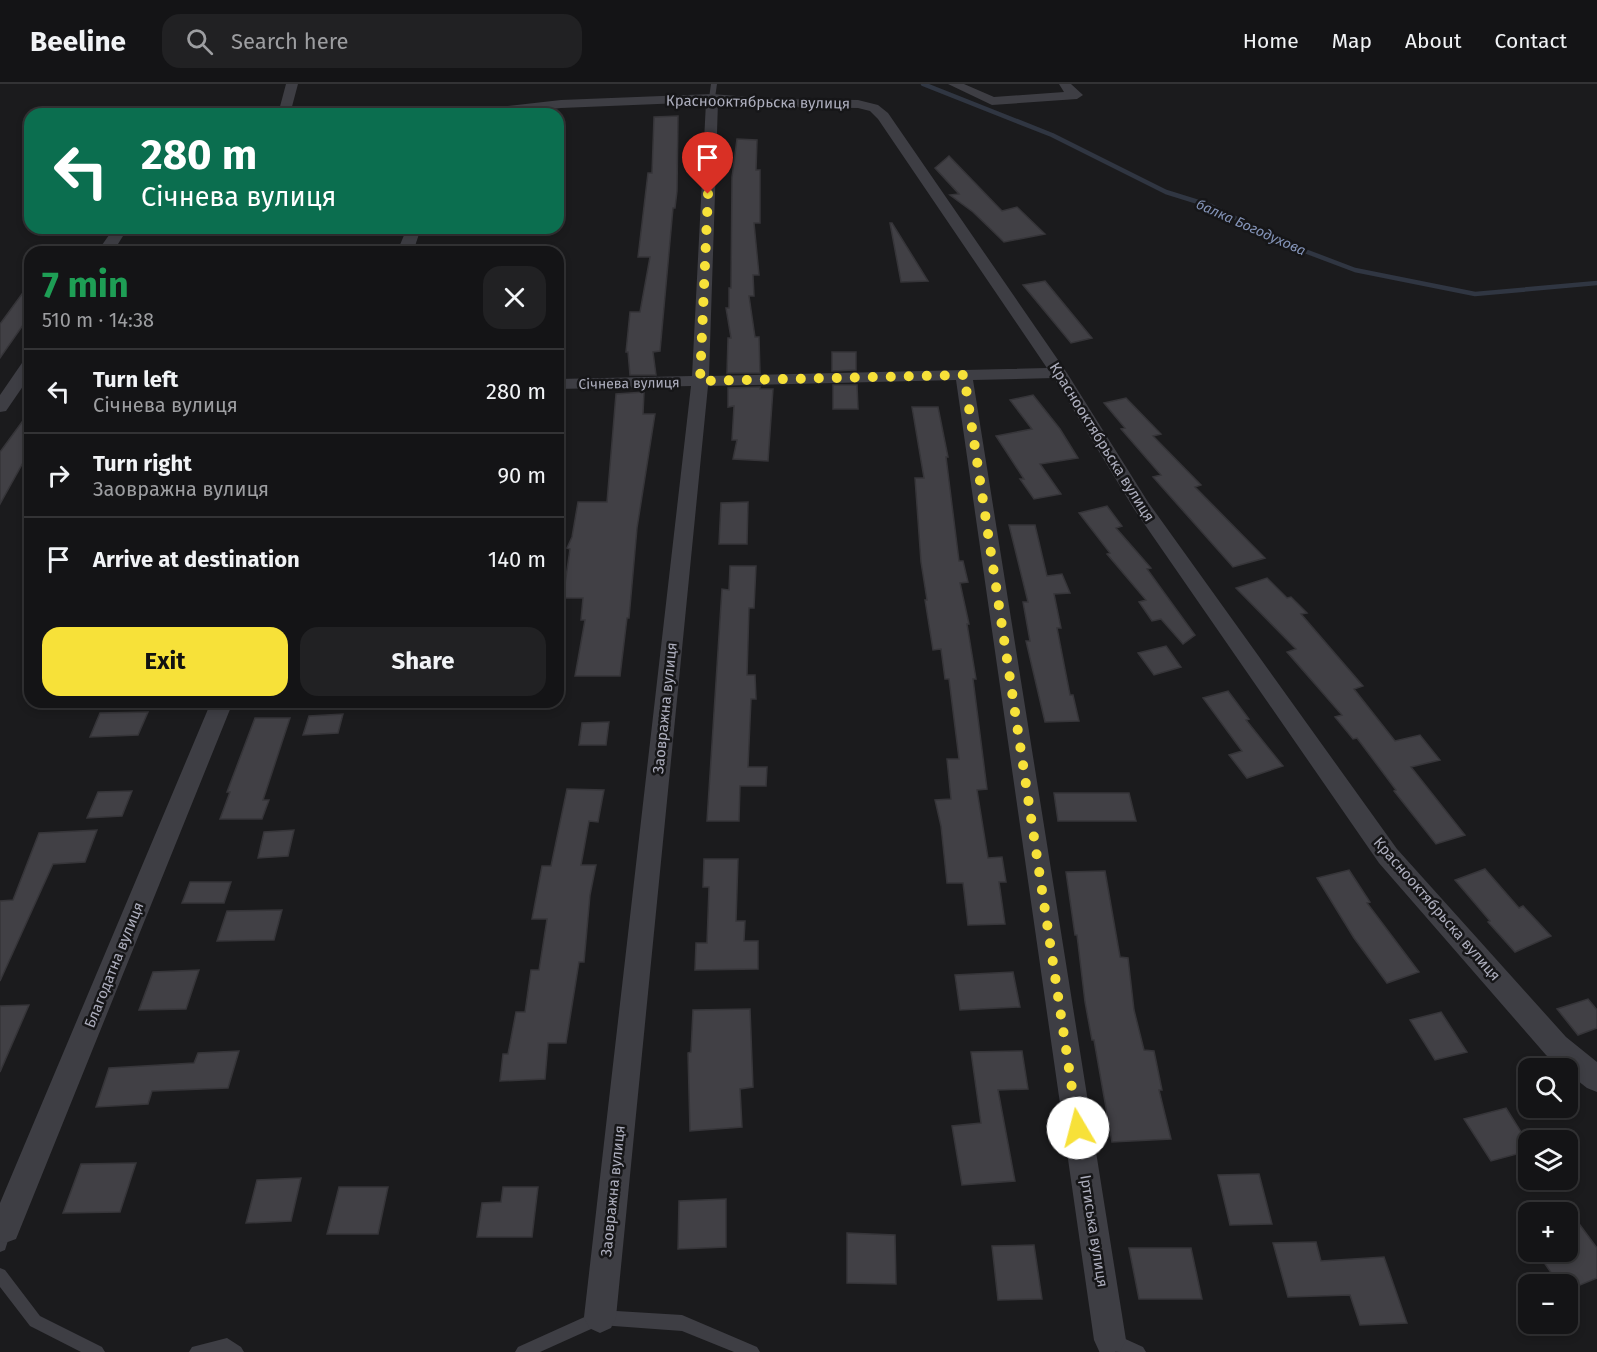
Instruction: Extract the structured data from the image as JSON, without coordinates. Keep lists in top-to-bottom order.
{
  "streets": {
    "street": [
      "Краснооктябрьска вулиця",
      "Січнева вулиця",
      "Заовражна вулиця",
      "Благодатна вулиця",
      "Іртиська вулиця"
    ]
  },
  "crossings": [
    ["Краснооктябрьска вулиця", "Січнева вулиця"],
    ["Краснооктябрьска вулиця", "Заовражна вулиця"],
    ["Січнева вулиця", "Заовражна вулиця"],
    ["Січнева вулиця", "Іртиська вулиця"]
  ],
  "water": ["балка Богодухова"],
  "page": {
    "header": "Beeline",
    "search": "Search here",
    "nav": [
      "Home",
      "Map",
      "About",
      "Contact"
    ],
    "turn": ["280 m", "Січнева вулиця"],
    "heading": ["7 min", "510 m · 14:38"],
    "list": [
      {
        "name": "Turn left",
        "note": "Січнева вулиця",
        "value": "280 m"
      },
      {
        "name": "Turn right",
        "note": "Заовражна вулиця",
        "value": "90 m"
      },
      {
        "name": "Arrive at destination",
        "value": "140 m"
      }
    ],
    "buttons": ["Exit", "Share"],
    "map_buttons": ["+", "−"]
  }
}
